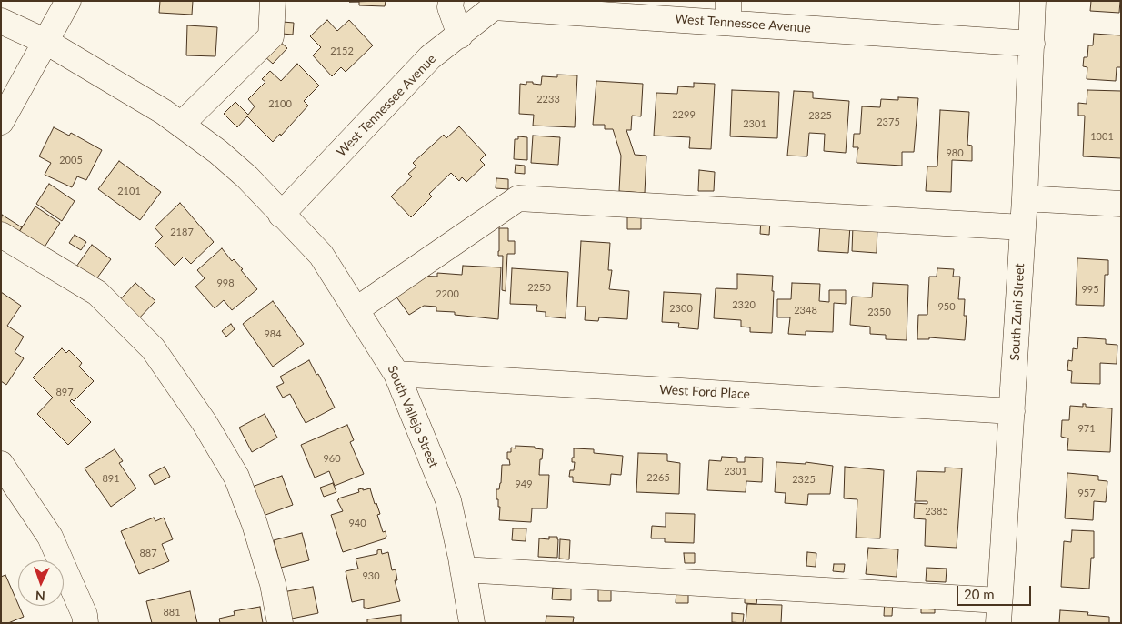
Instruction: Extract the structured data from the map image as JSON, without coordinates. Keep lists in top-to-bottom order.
{
  "streets": {
    "street": [
      "West Tennessee Avenue",
      "South Zuni Street",
      "West Ford Place",
      "South Vallejo Street"
    ]
  },
  "crossings": [
    ["West Tennessee Avenue", "South Zuni Street"],
    ["West Tennessee Avenue", "South Vallejo Street"],
    ["South Zuni Street", "West Ford Place"],
    ["West Ford Place", "South Vallejo Street"]
  ],
  "house_numbers": [
    "2152",
    "2233",
    "2100",
    "2299",
    "2325",
    "2375",
    "2301",
    "1001",
    "980",
    "2005",
    "2101",
    "2187",
    "998",
    "2250",
    "995",
    "2200",
    "2320",
    "950",
    "2300",
    "2348",
    "2350",
    "984",
    "897",
    "971",
    "960",
    "2301",
    "2265",
    "891",
    "2325",
    "949",
    "957",
    "2385",
    "940",
    "887",
    "930",
    "881"
  ],
  "scale_bar": "20 m",
  "north": "bottom"
}
